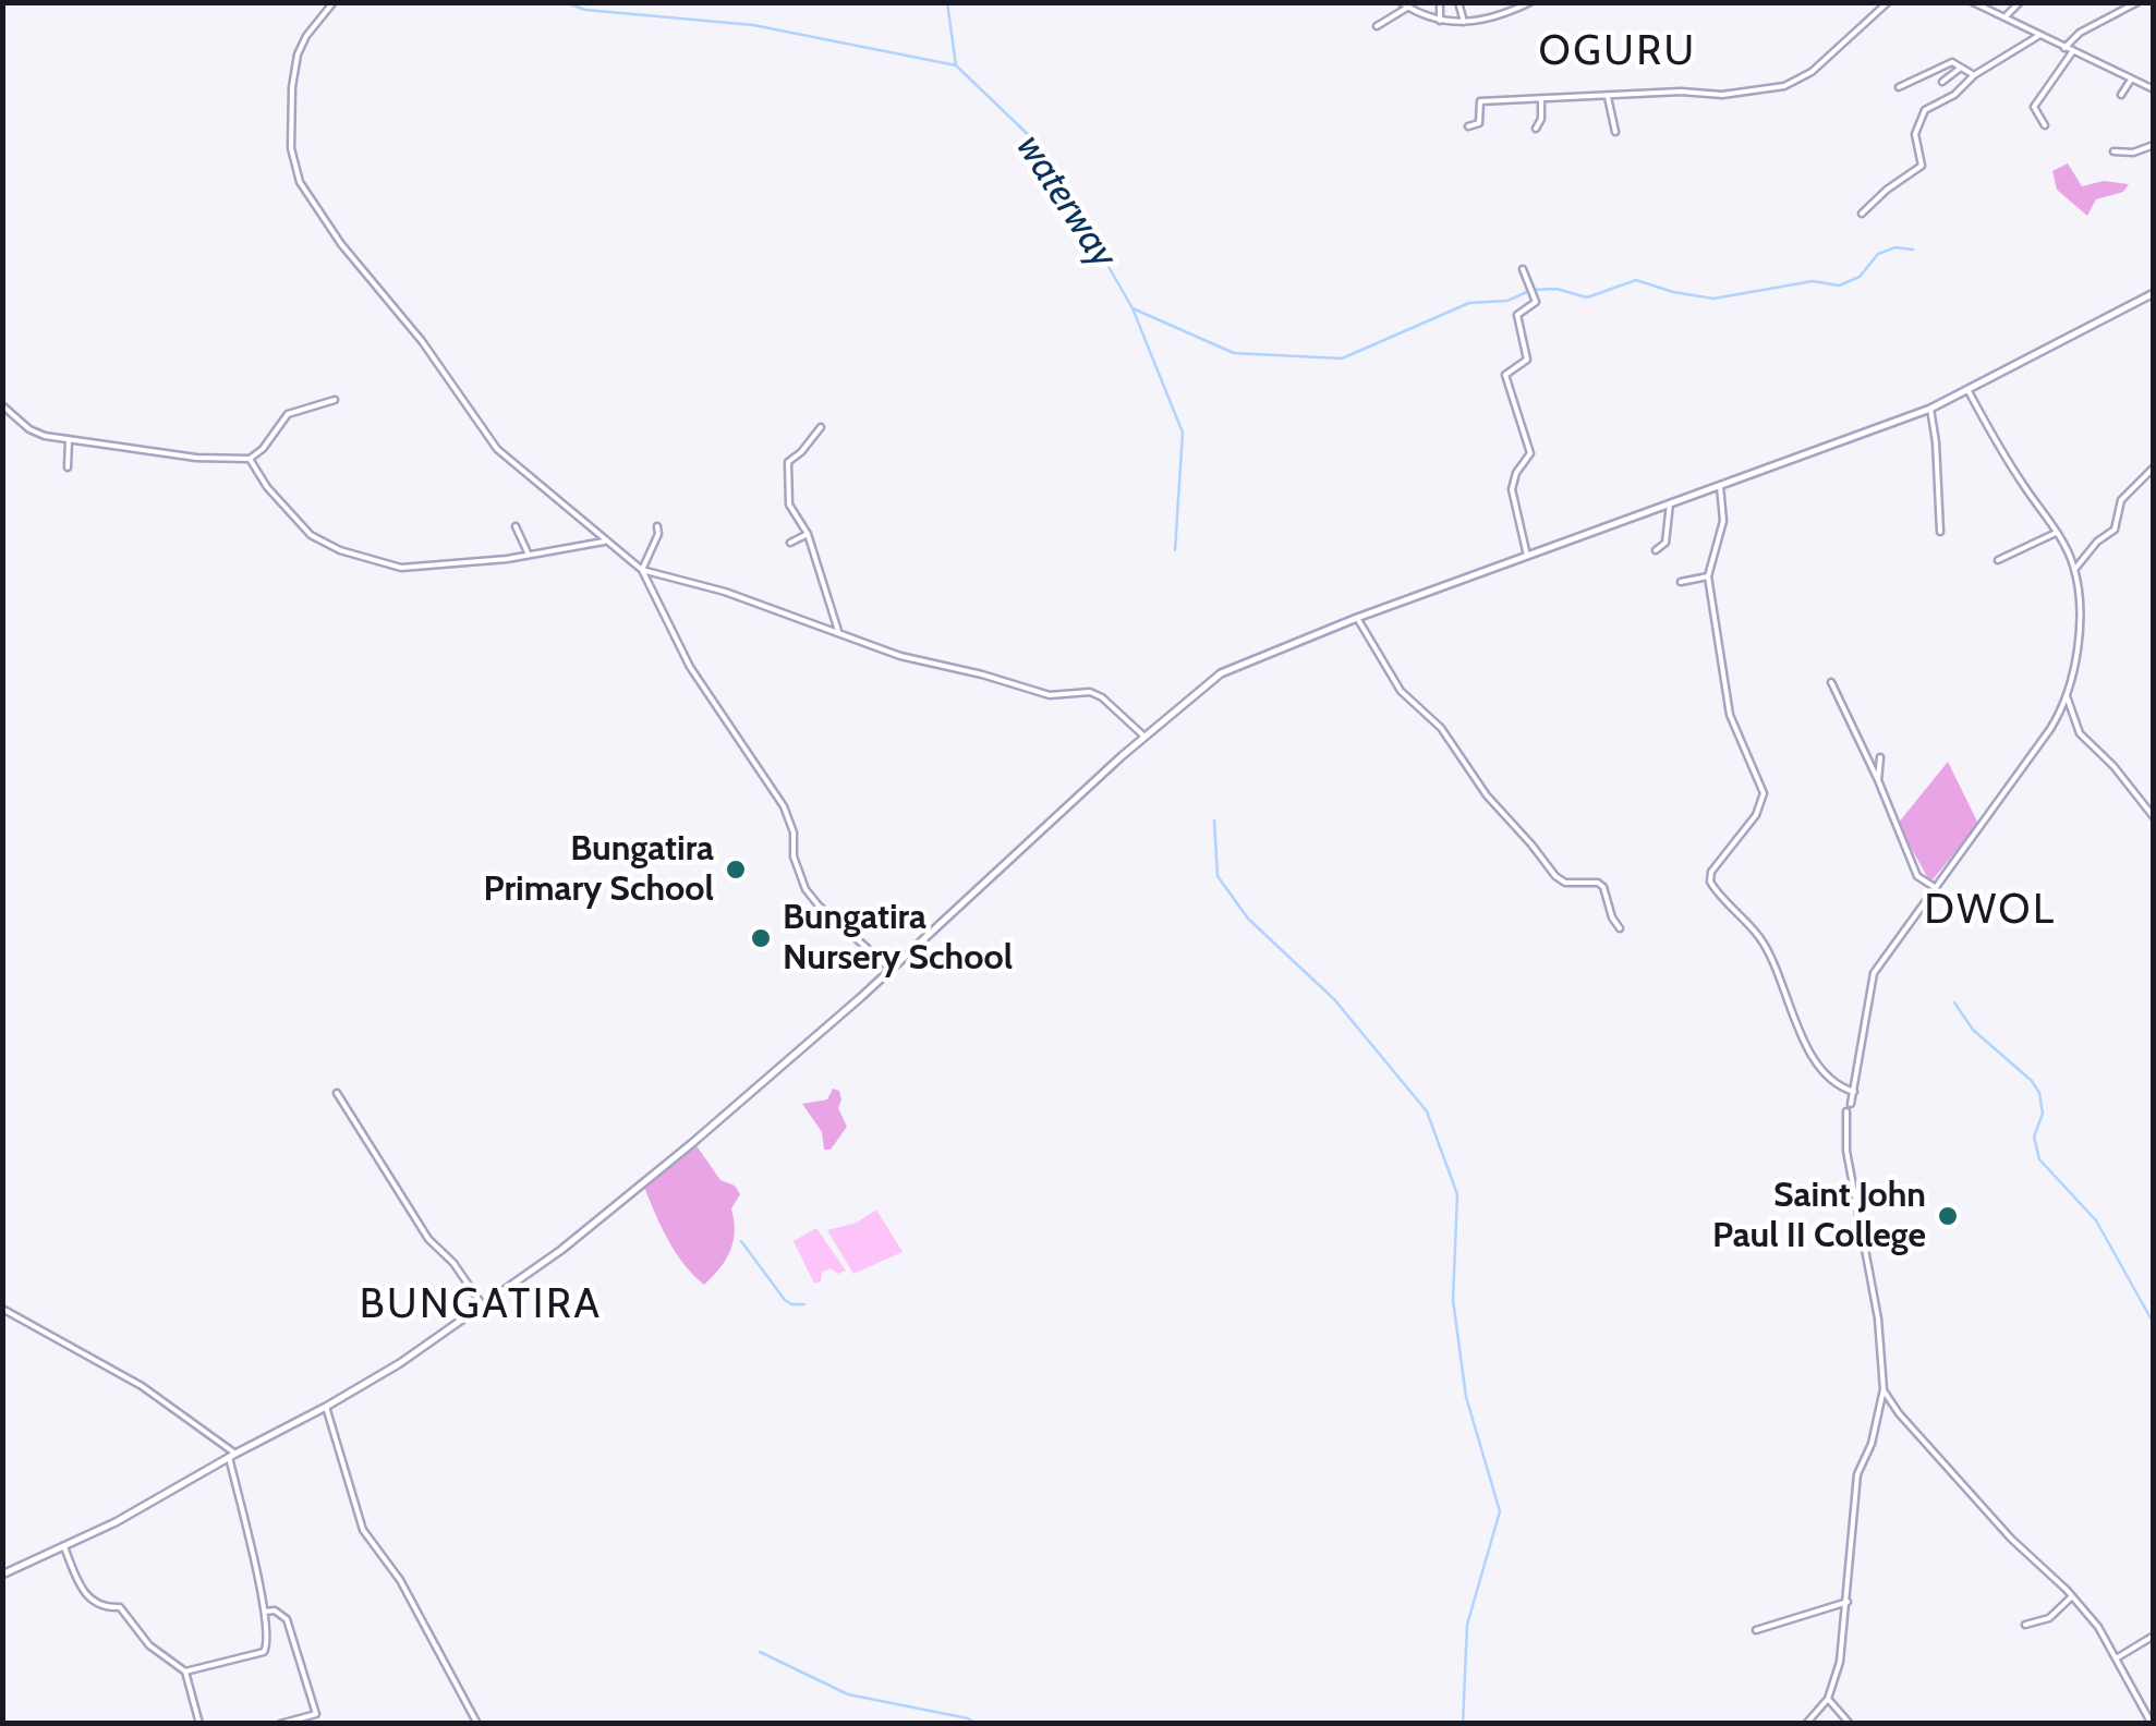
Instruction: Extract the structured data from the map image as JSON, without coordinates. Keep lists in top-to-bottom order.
{
  "districts": ["OGURU", "DWOL", "BUNGATIRA"],
  "water": ["waterway"],
  "places": ["Bungatira Primary School", "Bungatira Nursery School", "Saint John Paul II College"]
}
